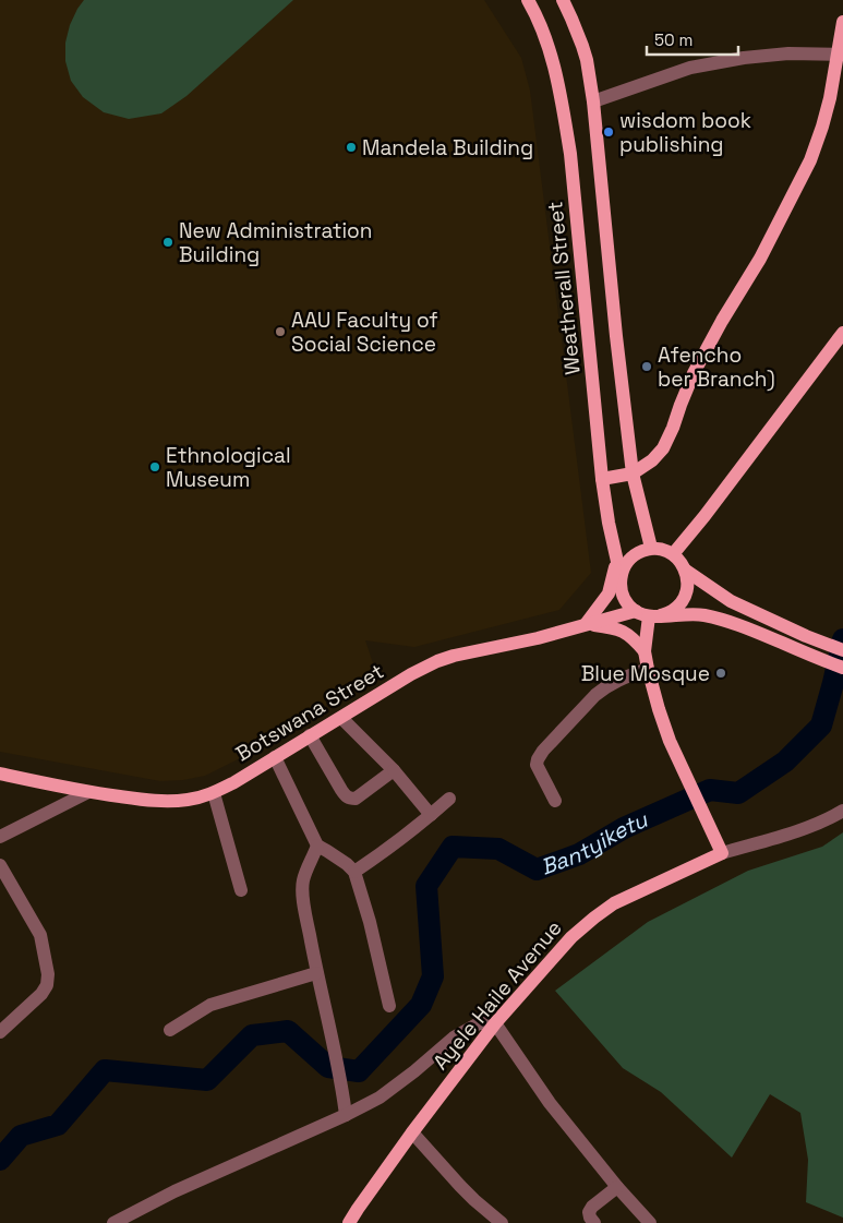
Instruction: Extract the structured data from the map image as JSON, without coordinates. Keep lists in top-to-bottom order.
{
  "streets": {
    "main road": ["Weatherall Street", "Botswana Street", "Ayele Haile Avenue"]
  },
  "crossings": [
    ["Weatherall Street", "Botswana Street"]
  ],
  "water": ["Bantyiketu"],
  "places": [
    "wisdom book publishing",
    "Mandela Building",
    "New Administration Building",
    "AAU Faculty of Social Science",
    "Afencho ber Branch)",
    "Ethnological Museum",
    "Blue Mosque"
  ],
  "scale_bar": "50 m"
}
